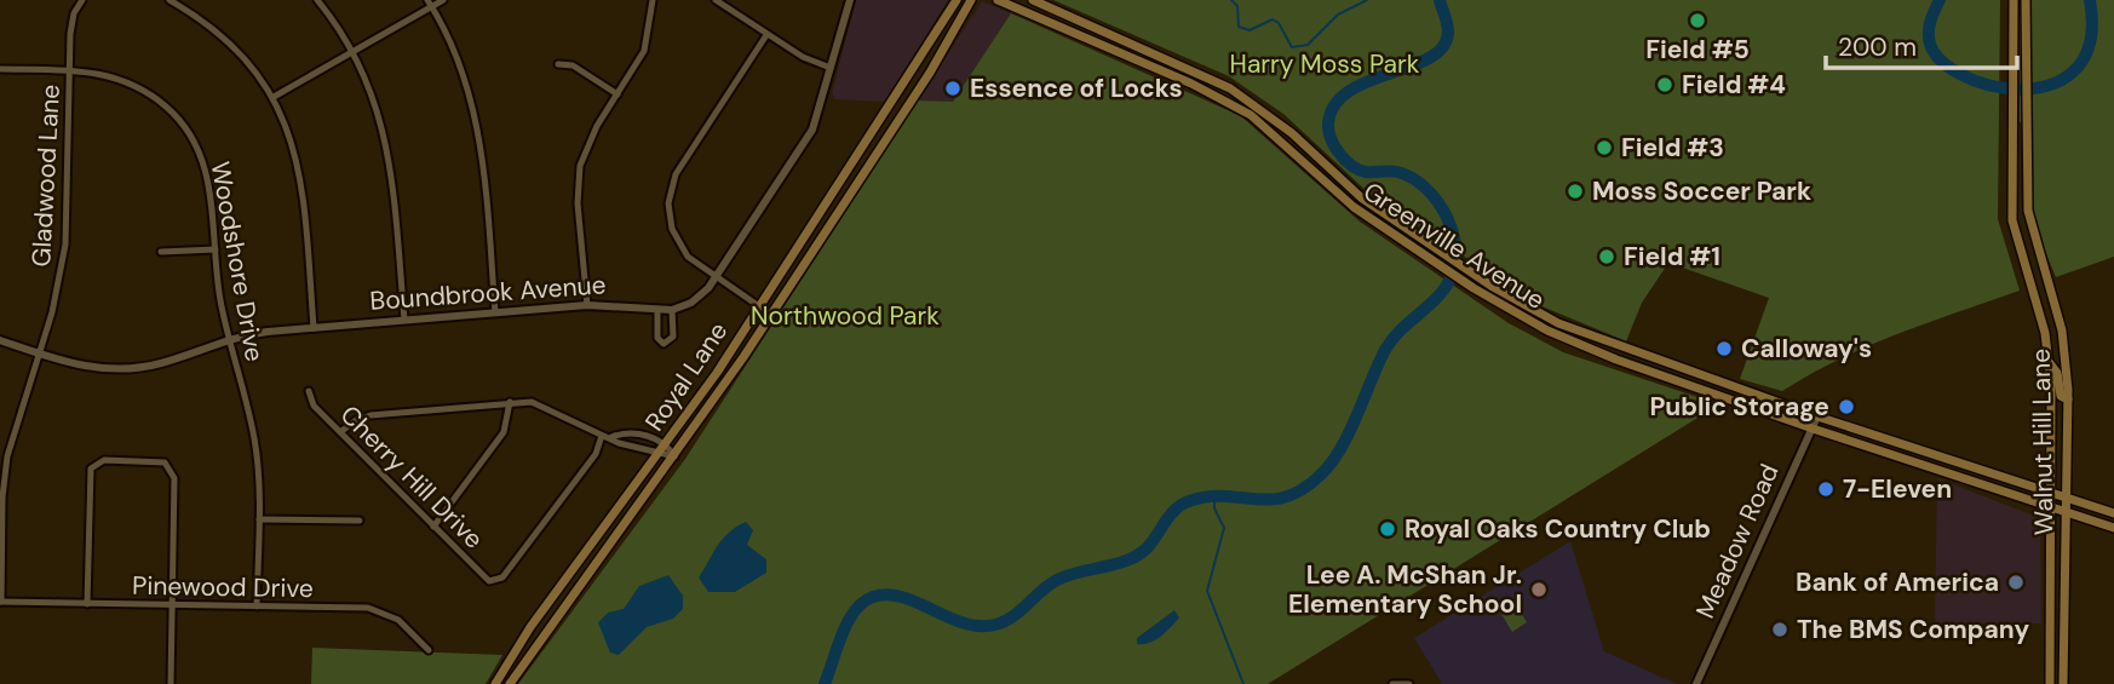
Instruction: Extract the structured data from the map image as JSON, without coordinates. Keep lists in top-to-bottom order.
{
  "streets": {
    "main road": ["Greenville Avenue", "Royal Lane", "Walnut Hill Lane"],
    "street": [
      "Gladwood Lane",
      "Woodshore Drive",
      "Boundbrook Avenue",
      "Cherry Hill Drive",
      "Meadow Road",
      "Pinewood Drive"
    ]
  },
  "crossings": [
    ["Gladwood Lane", "Woodshore Drive"],
    ["Gladwood Lane", "Boundbrook Avenue"],
    ["Gladwood Lane", "Pinewood Drive"],
    ["Greenville Avenue", "Walnut Hill Lane"],
    ["Greenville Avenue", "Meadow Road"],
    ["Woodshore Drive", "Boundbrook Avenue"],
    ["Woodshore Drive", "Pinewood Drive"]
  ],
  "parks": ["Harry Moss Park", "Northwood Park"],
  "places": [
    "Field #5",
    "Field #4",
    "Essence of Locks",
    "Field #3",
    "Moss Soccer Park",
    "Field #1",
    "Calloway's",
    "Public Storage",
    "7-Eleven",
    "Royal Oaks Country Club",
    "Bank of America",
    "Lee A. McShan Jr. Elementary School",
    "The BMS Company"
  ],
  "scale_bar": "200 m"
}
